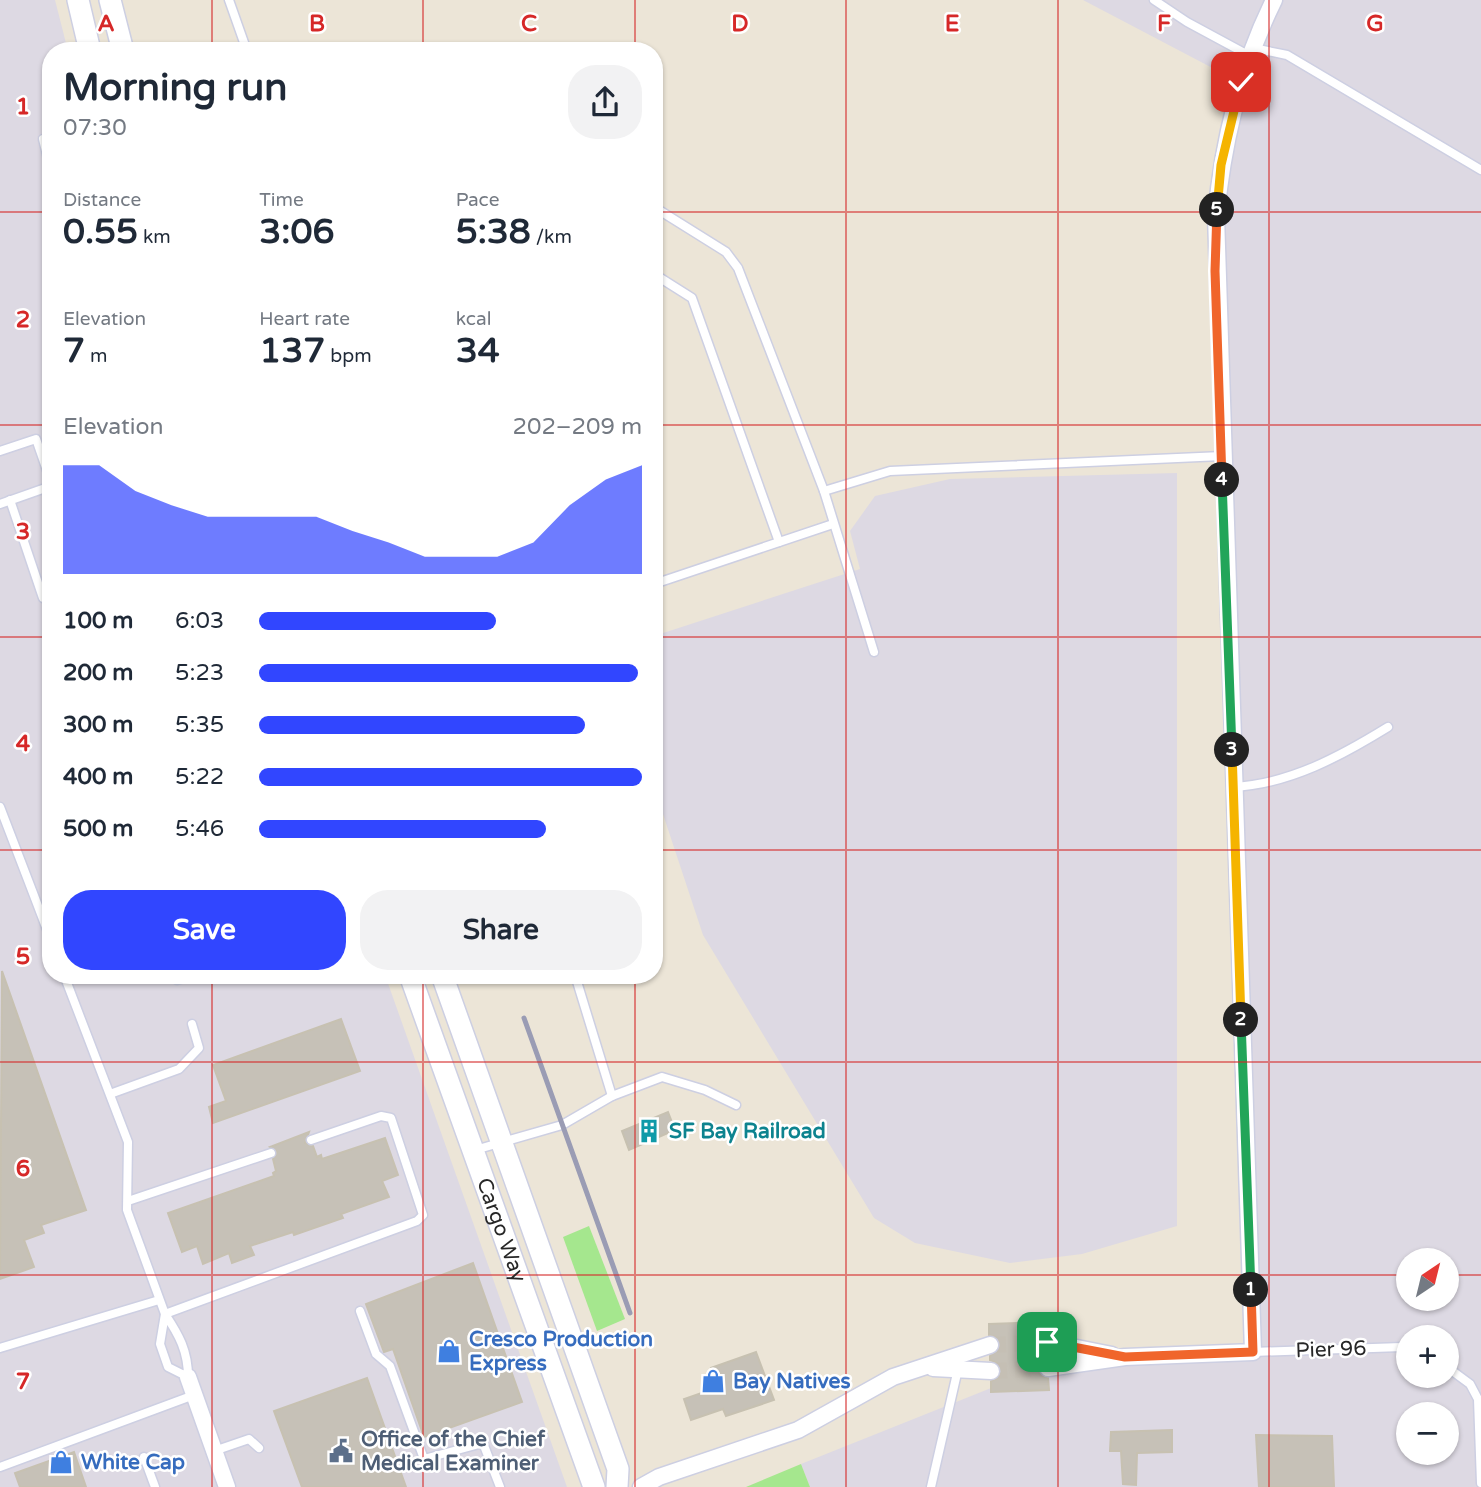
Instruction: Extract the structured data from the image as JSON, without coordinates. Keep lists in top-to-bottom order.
{
  "streets": {
    "main road": ["Cargo Way"],
    "lane": ["Pier 96"]
  },
  "places": {
    "building": ["SF Bay Railroad"],
    "shop": ["Cresco Production Express", "Bay Natives", "White Cap"],
    "public building": ["Office of the Chief Medical Examiner"]
  },
  "north": "top right",
  "page": {
    "heading": ["Morning run", "07:30"],
    "stats": [
      ["Distance", "0.55 km"],
      ["Time", "3:06"],
      ["Pace", "5:38 /km"],
      ["Elevation", "7 m"],
      ["Heart rate", "137 bpm"],
      ["kcal", "34"]
    ],
    "pins": [
      "5",
      "4",
      "3",
      "2",
      "1"
    ],
    "chart": ["Elevation", "202–209 m"],
    "list": [
      {
        "name": "100 m",
        "note": "6:03"
      },
      {
        "name": "200 m",
        "note": "5:23"
      },
      {
        "name": "300 m",
        "note": "5:35"
      },
      {
        "name": "400 m",
        "note": "5:22"
      },
      {
        "name": "500 m",
        "note": "5:46"
      }
    ],
    "buttons": ["Save", "Share"],
    "map_buttons": ["+", "−"]
  },
  "grid": {
    "columns": [
      "A",
      "B",
      "C",
      "D",
      "E",
      "F",
      "G"
    ],
    "rows": [
      "1",
      "2",
      "3",
      "4",
      "5",
      "6",
      "7"
    ]
  }
}
